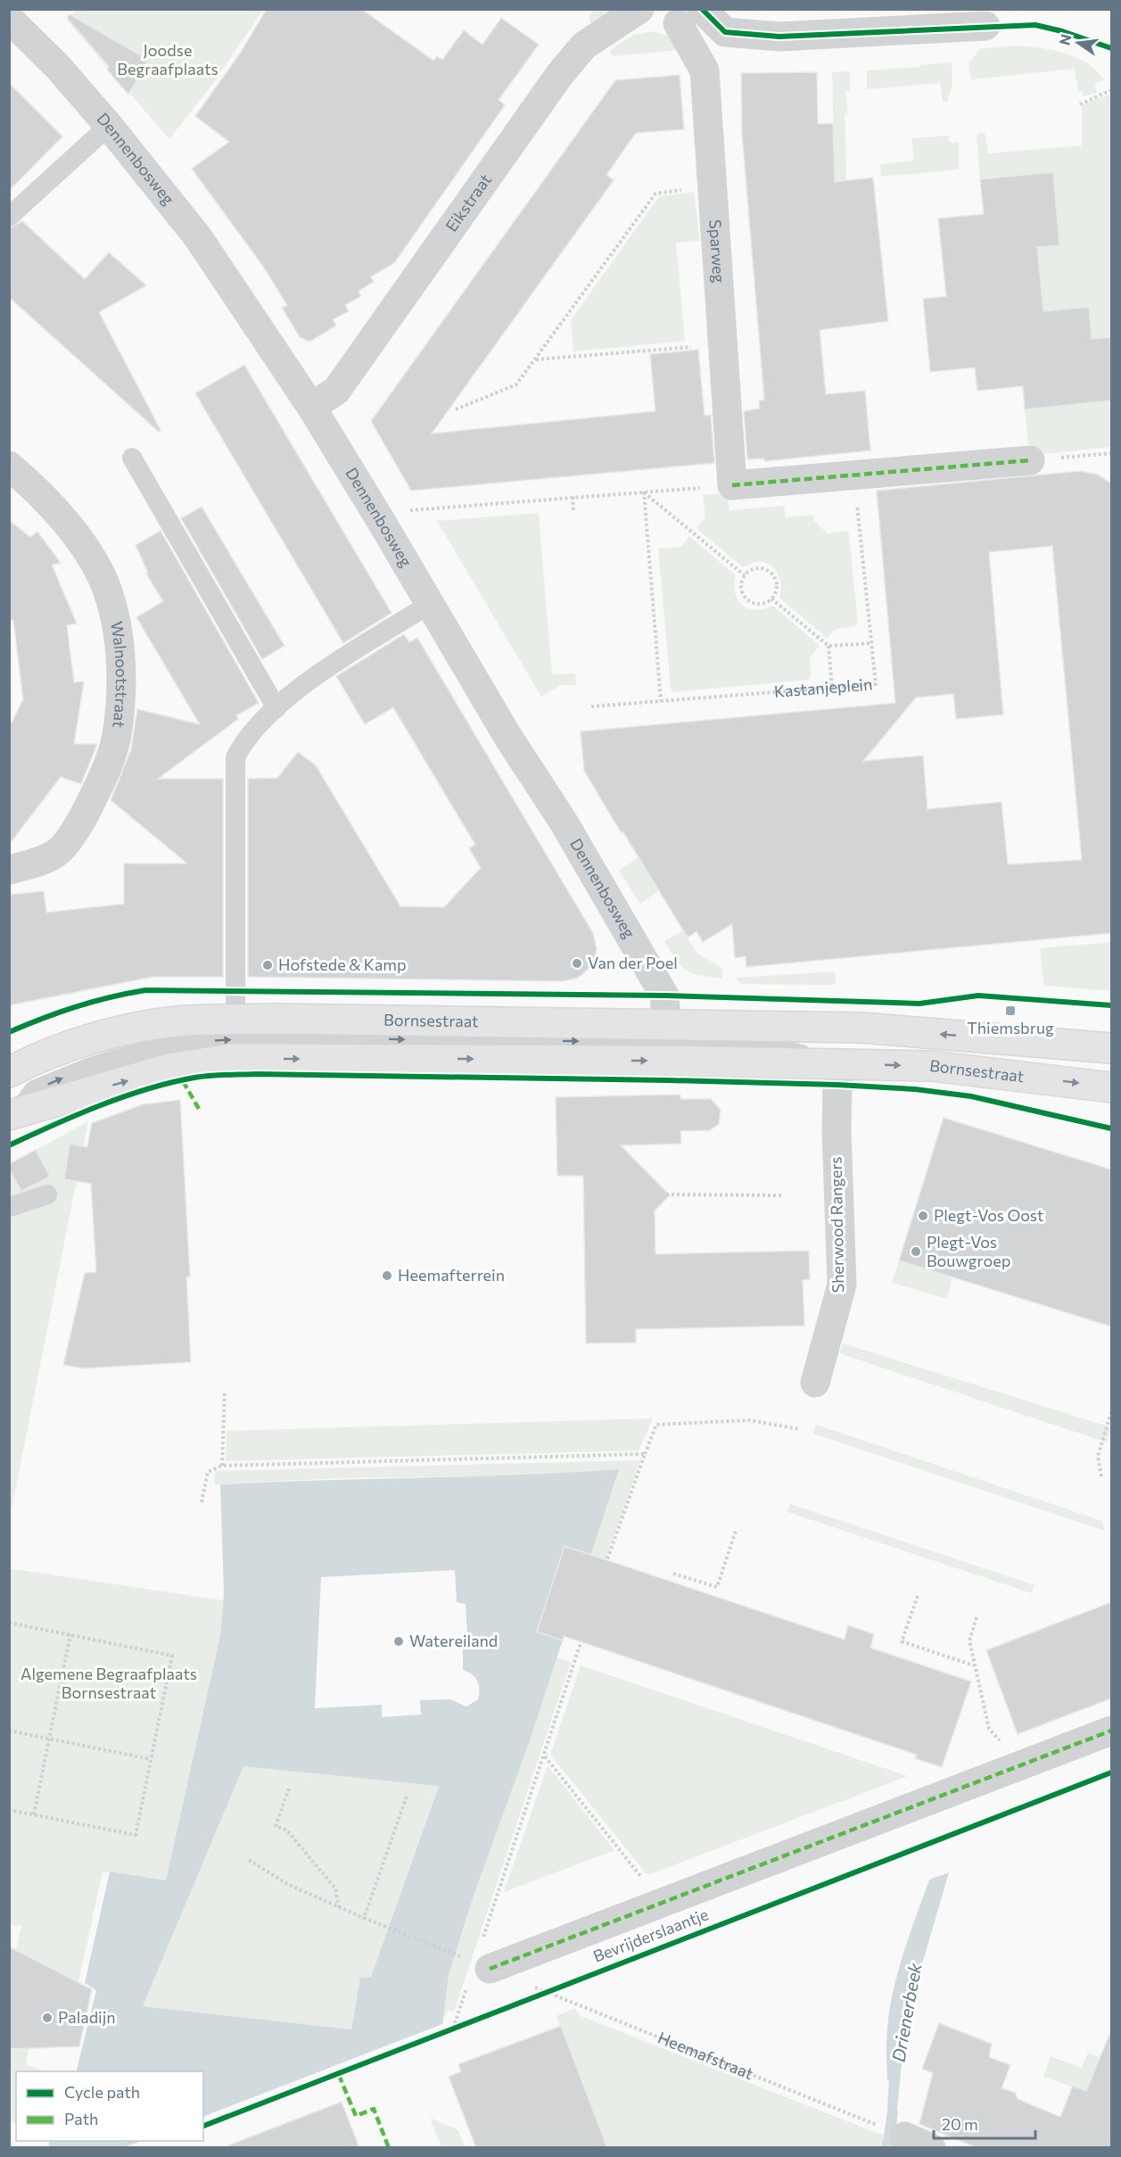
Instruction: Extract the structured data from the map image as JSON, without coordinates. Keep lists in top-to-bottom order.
{
  "streets": {
    "main road": ["Bornsestraat"],
    "street": [
      "Dennenbosweg",
      "Eikstraat",
      "Sparweg",
      "Walnootstraat",
      "Sherwood Rangers",
      "Bevrijderslaantje"
    ],
    "path": ["Kastanjeplein", "Heemafstraat"]
  },
  "crossings": [
    ["Dennenbosweg", "Eikstraat"],
    ["Dennenbosweg", "Bornsestraat"],
    ["Bornsestraat", "Sherwood Rangers"]
  ],
  "water": ["Drienerbeek"],
  "parks": ["Joodse Begraafplaats", "Algemene Begraafplaats Bornsestraat"],
  "places": {
    "other": [
      "Van der Poel",
      "Hofstede & Kamp",
      "Plegt-Vos Oost",
      "Plegt-Vos Bouwgroep",
      "Heemafterrein",
      "Watereiland",
      "Paladijn"
    ],
    "transit": ["Thiemsbrug"]
  },
  "legend": ["Cycle path", "Path"],
  "scale_bar": "20 m",
  "north": "left"
}
